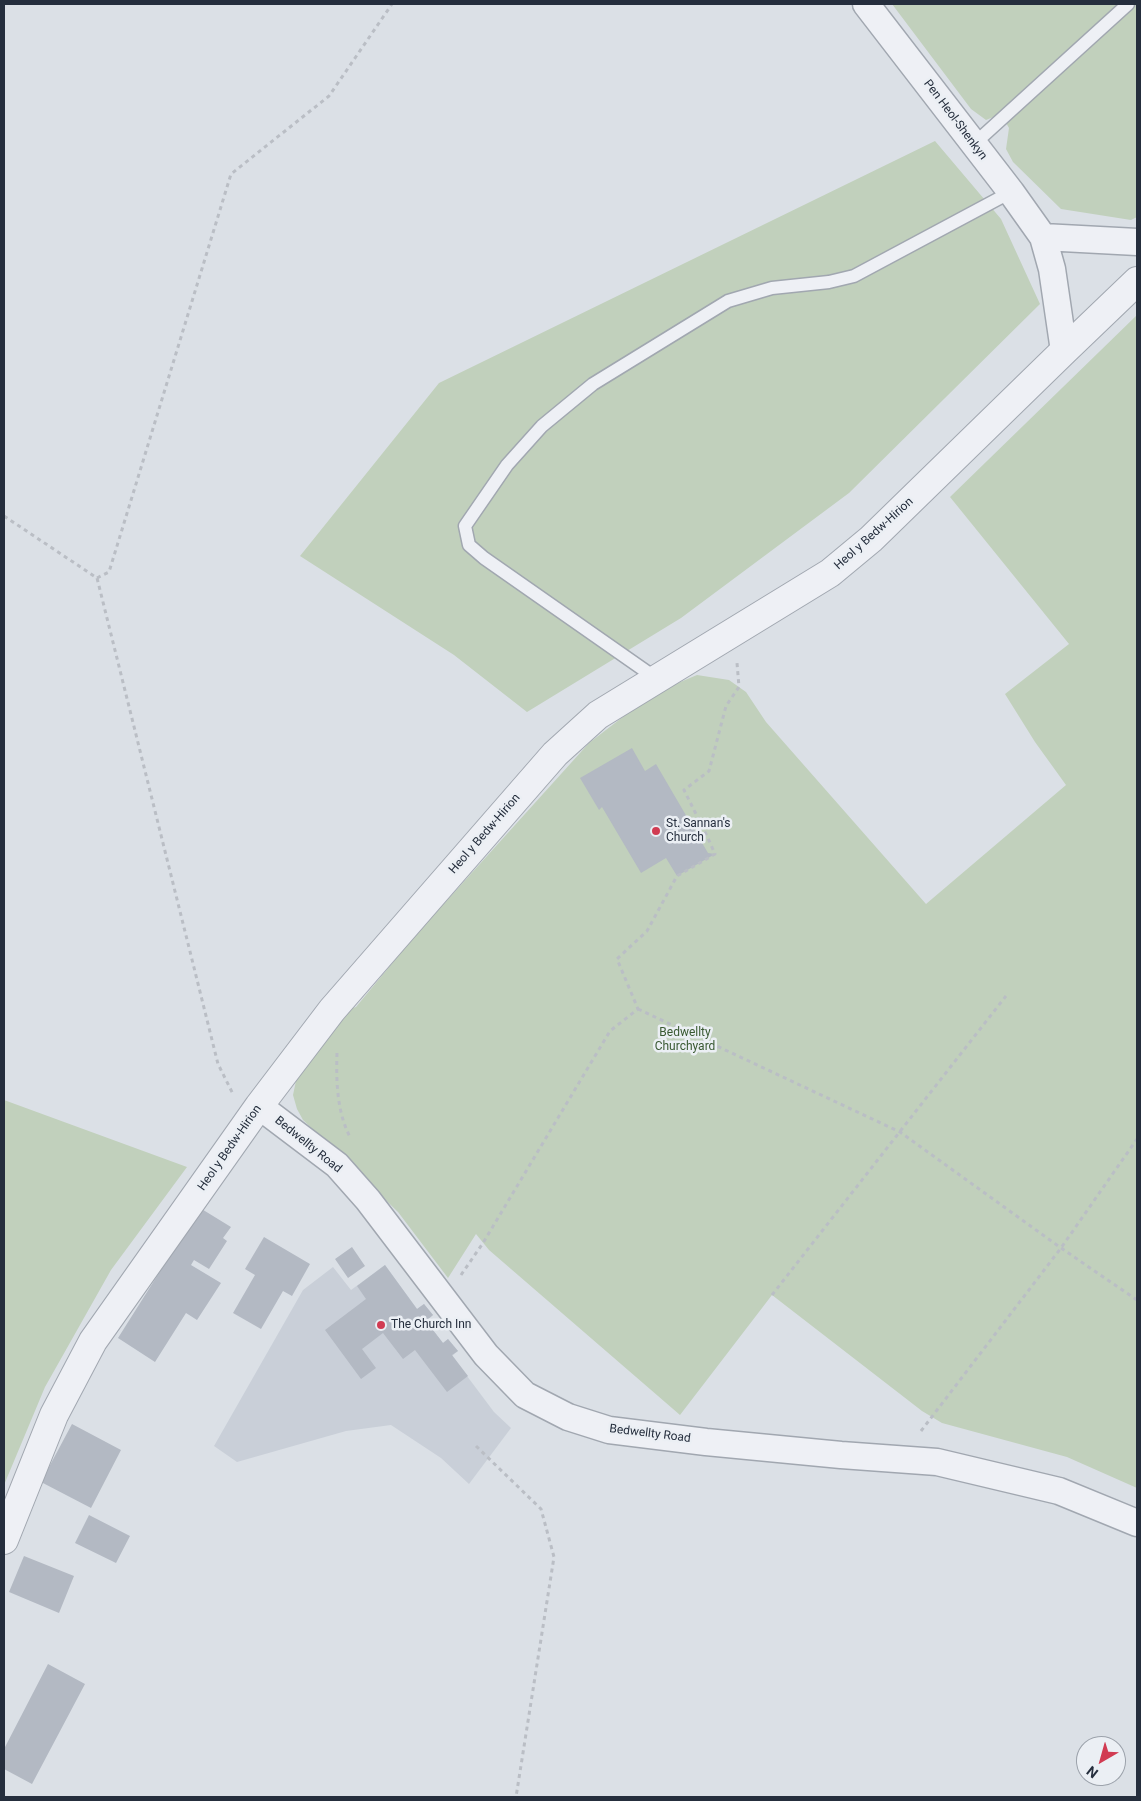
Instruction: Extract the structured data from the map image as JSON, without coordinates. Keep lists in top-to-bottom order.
{
  "streets": {
    "street": ["Pen Heol-Shenkyn", "Heol y Bedw-Hirion", "Bedwellty Road"]
  },
  "crossings": [
    ["Pen Heol-Shenkyn", "Heol y Bedw-Hirion"],
    ["Heol y Bedw-Hirion", "Bedwellty Road"]
  ],
  "parks": ["Bedwellty Churchyard"],
  "places": ["St. Sannan's Church", "The Church Inn"],
  "north": "bottom left"
}
